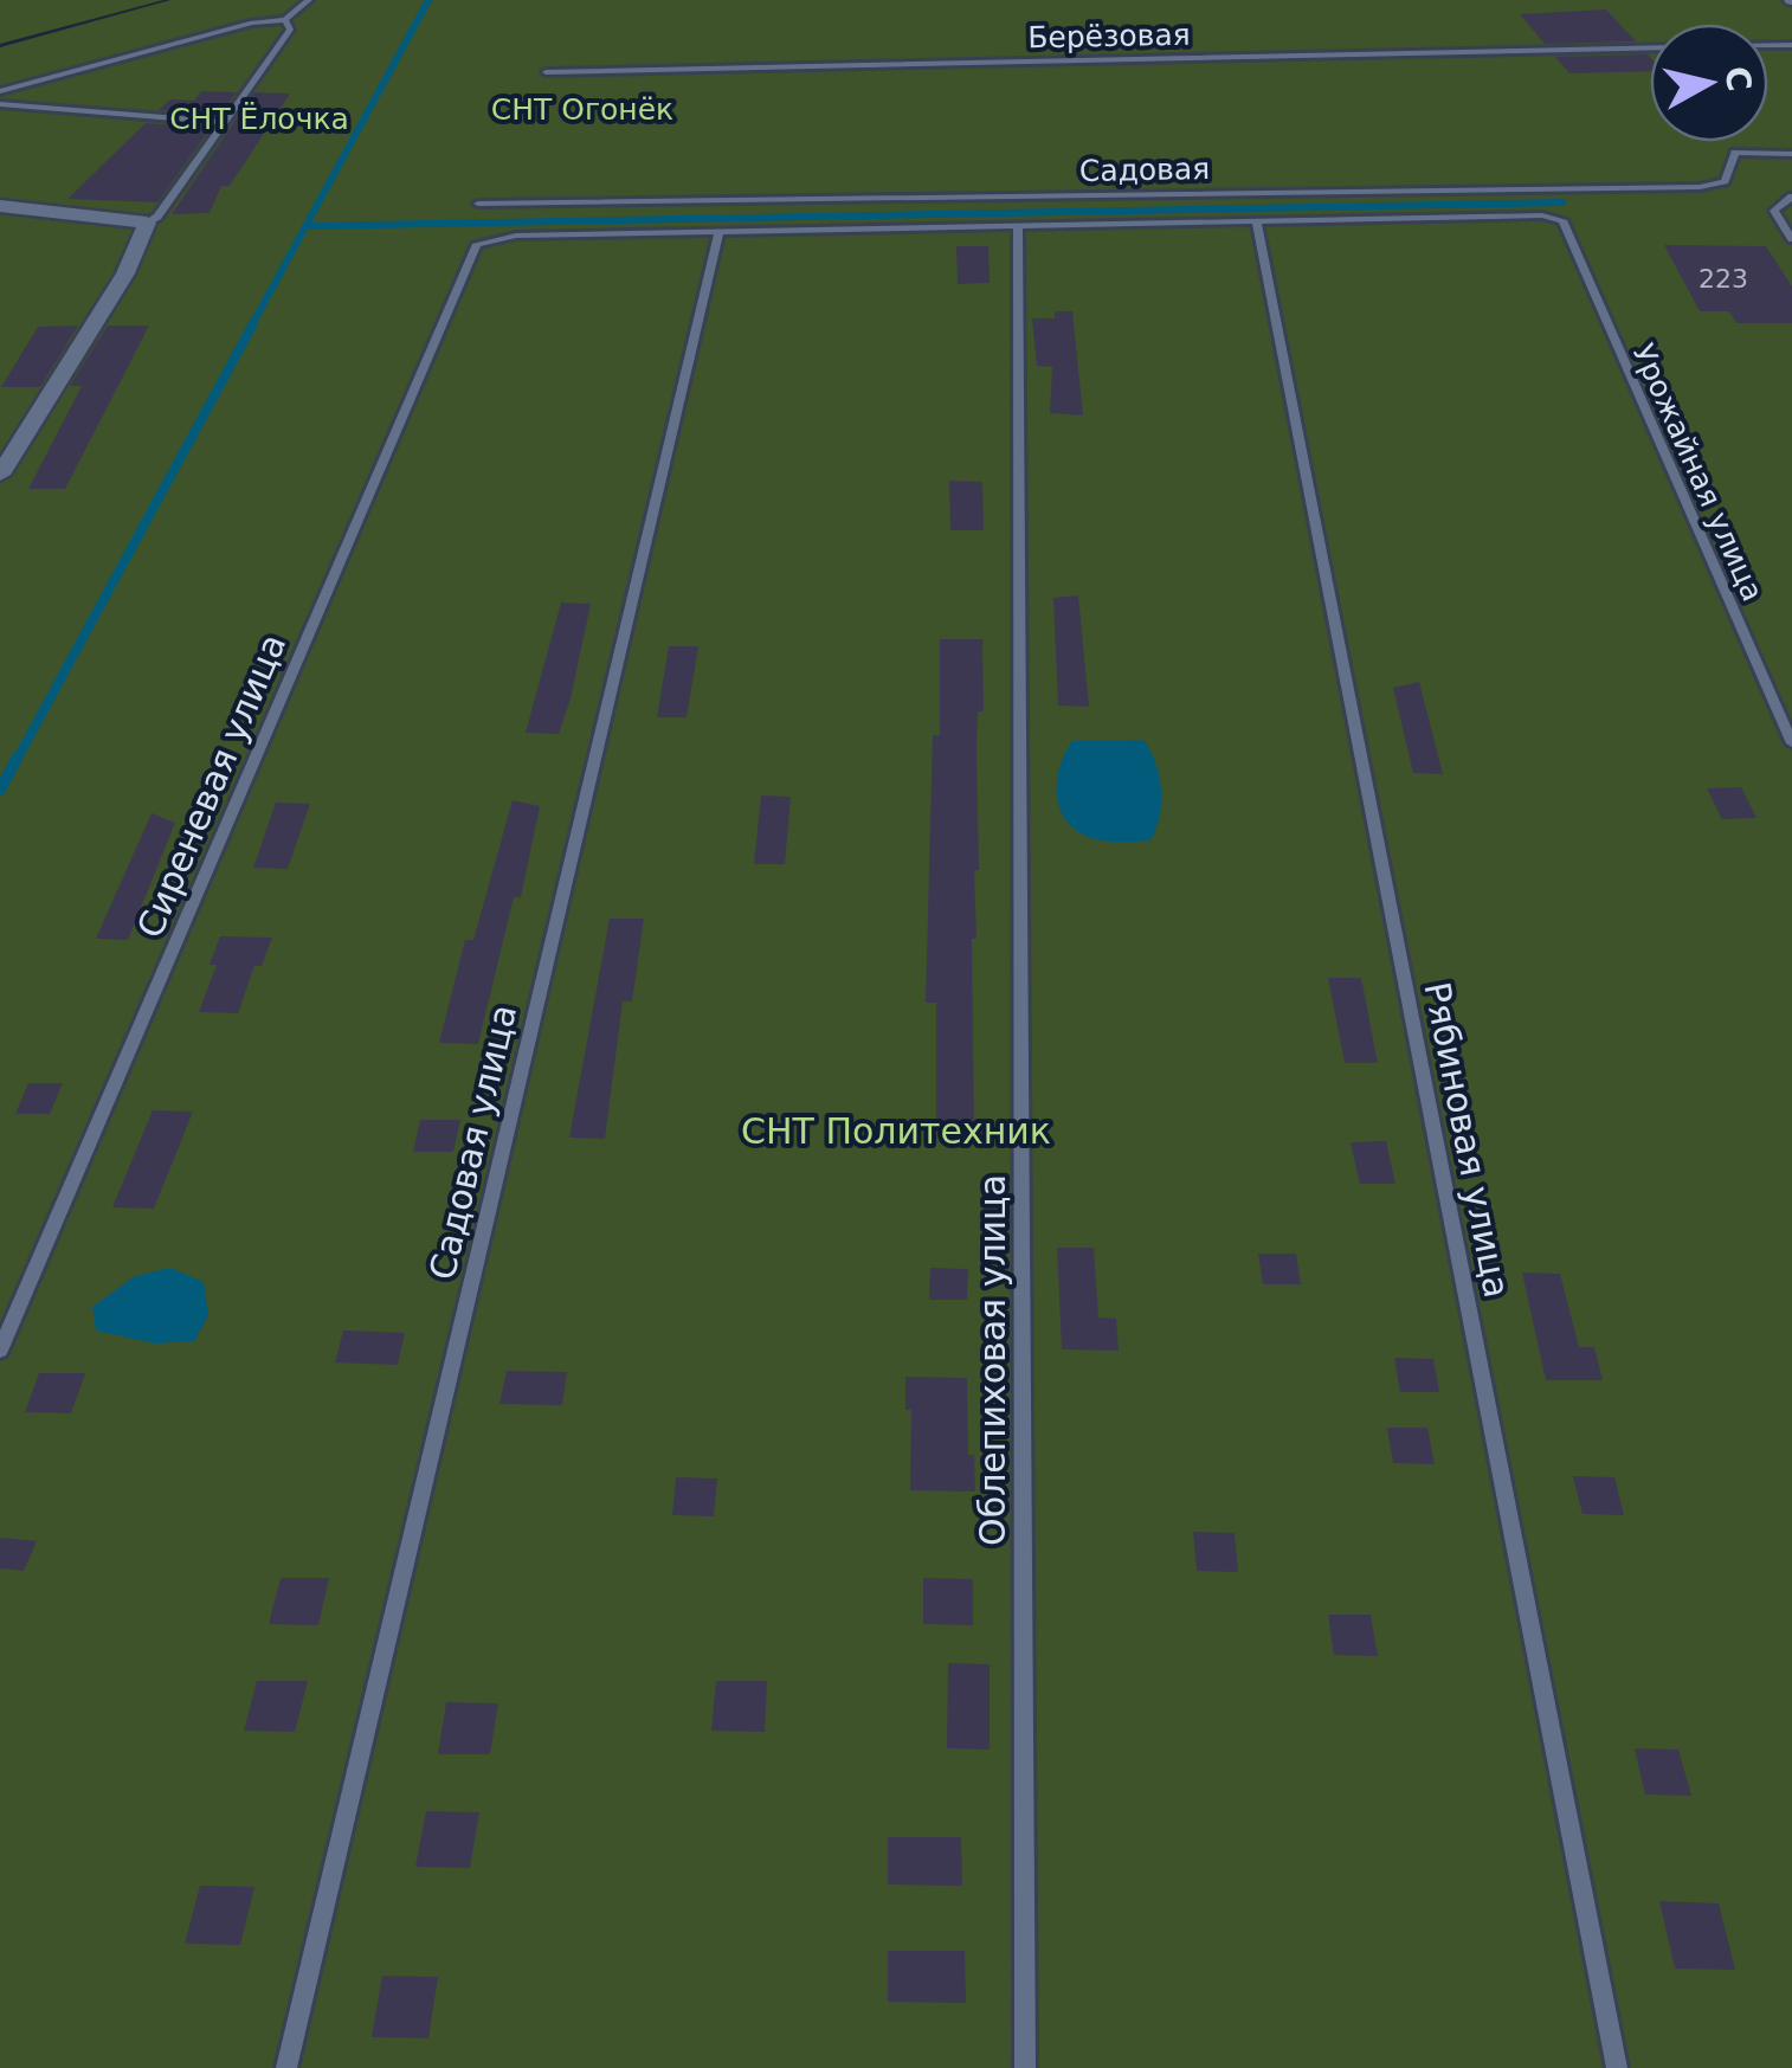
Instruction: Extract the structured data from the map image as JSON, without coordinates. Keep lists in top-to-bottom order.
{
  "streets": {
    "lane": [
      "Берёзовая",
      "Садовая",
      "Урожайная улица",
      "Сиреневая улица",
      "Рябиновая улица",
      "Садовая улица",
      "Облепиховая улица"
    ]
  },
  "crossings": [
    ["Урожайная улица", "Рябиновая улица"],
    ["Сиреневая улица", "Садовая улица"]
  ],
  "parks": ["СНТ Огонёк", "СНТ Ёлочка", "СНТ Политехник"],
  "house_numbers": ["223"],
  "north": "right"
}
